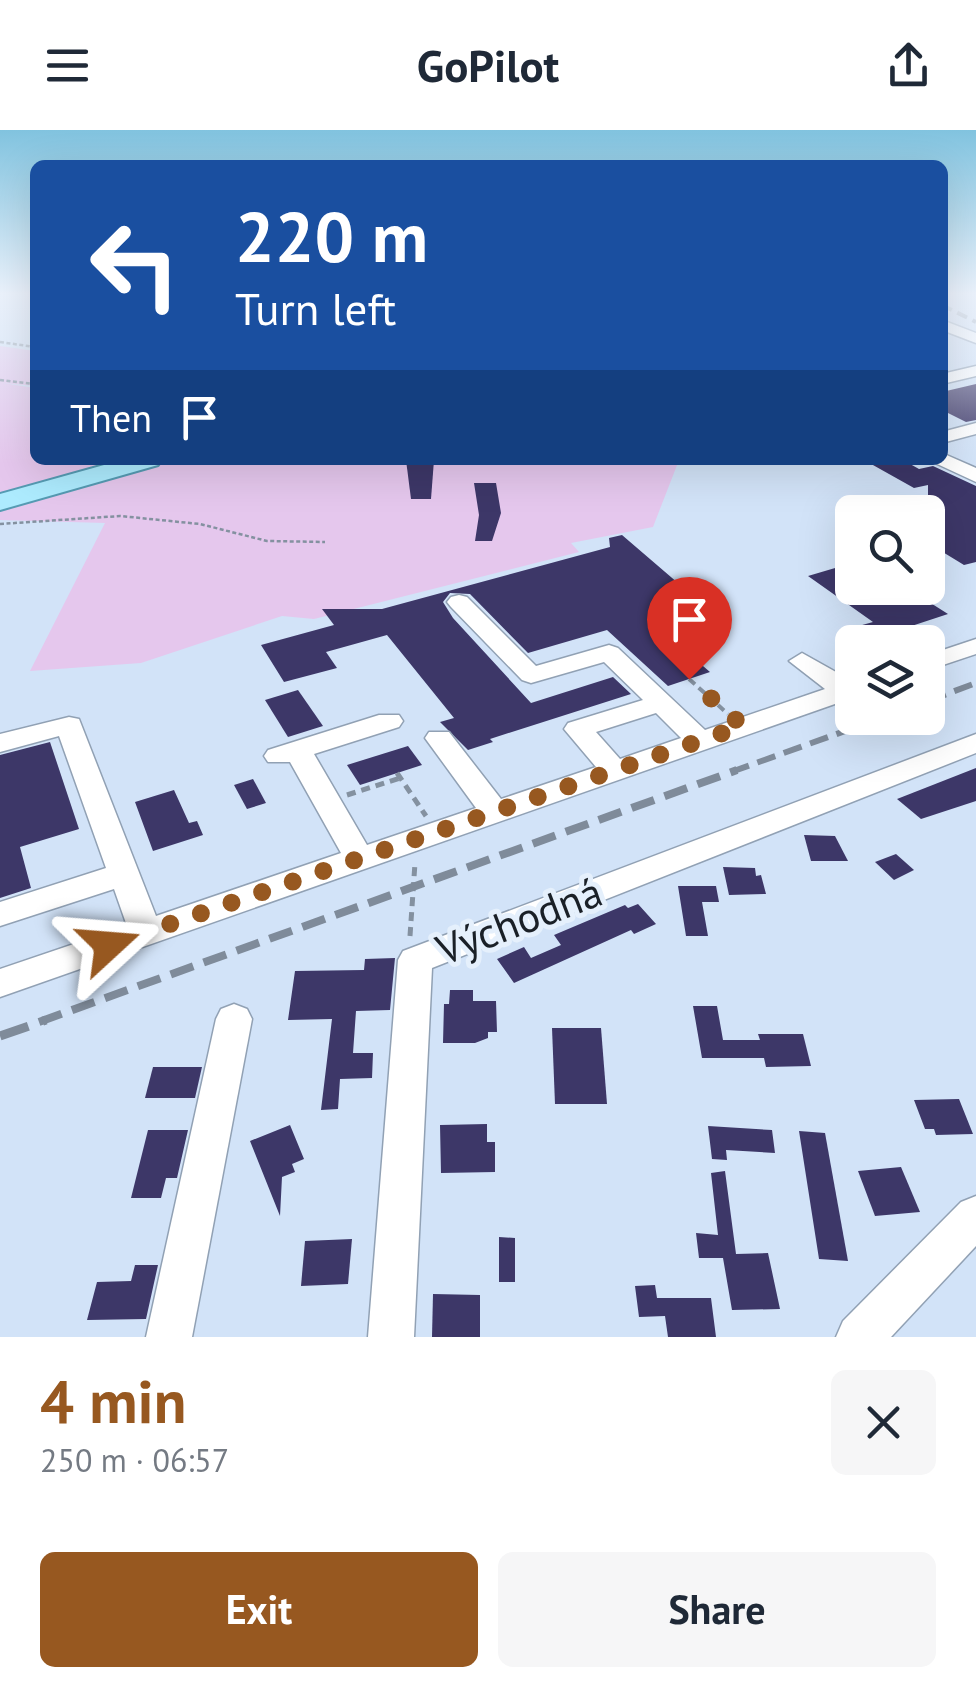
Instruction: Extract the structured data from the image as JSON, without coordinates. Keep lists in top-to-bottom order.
{
  "streets": {
    "street": ["Východná"]
  },
  "page": {
    "header": "GoPilot",
    "turn": ["220 m", "Turn left"],
    "then": "Then",
    "heading": ["4 min", "250 m · 06:57"],
    "buttons": ["Exit", "Share"]
  }
}
